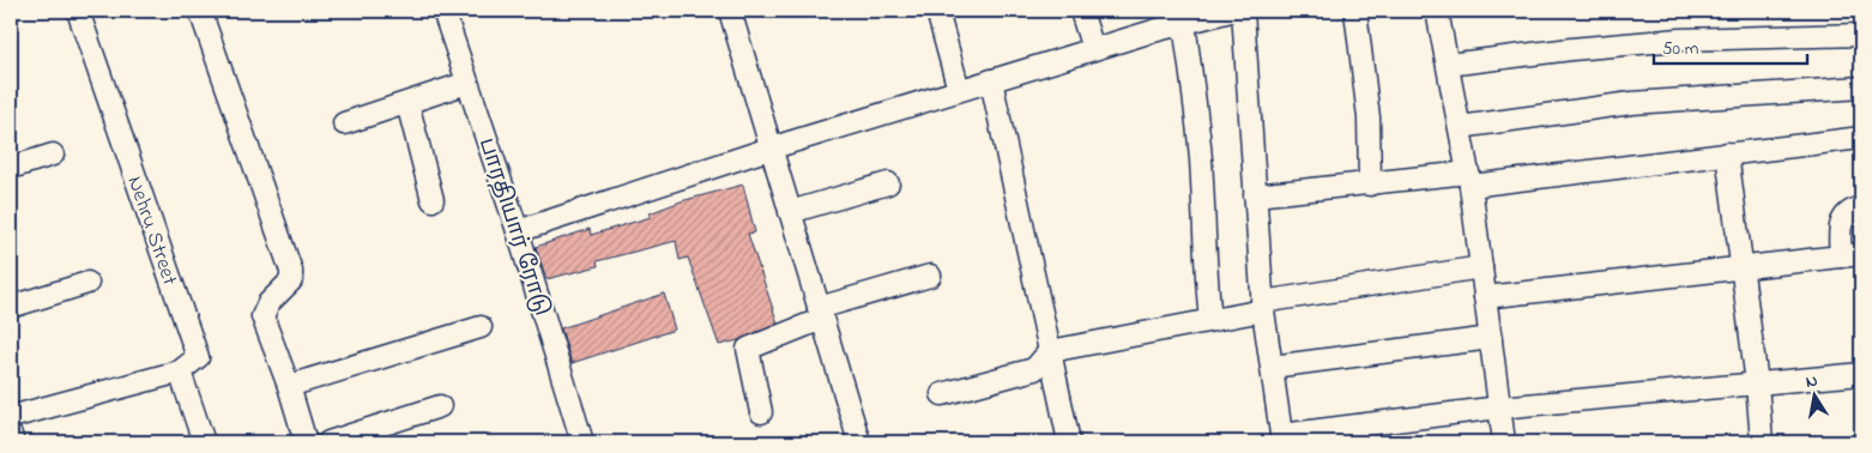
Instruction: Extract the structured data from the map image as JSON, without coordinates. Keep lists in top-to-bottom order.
{
  "streets": {
    "street": ["பாரதியார் ரோடு", "Nehru Street"]
  },
  "scale_bar": "50 m",
  "north": "top"
}
